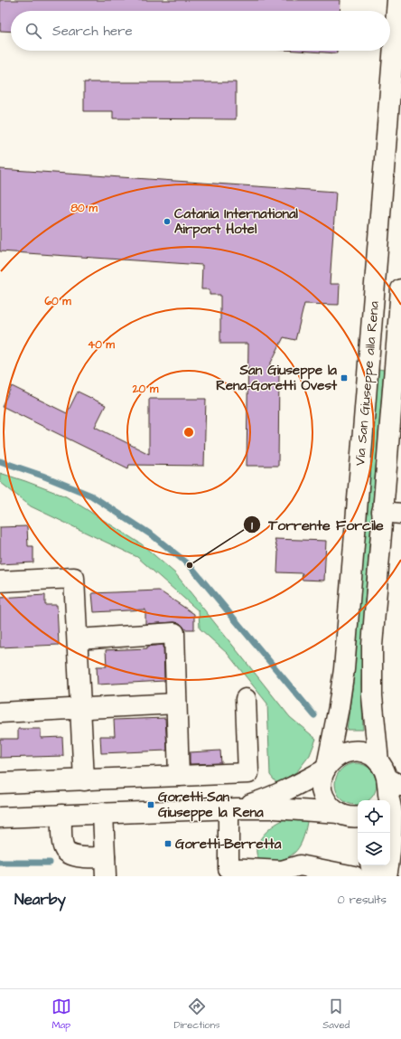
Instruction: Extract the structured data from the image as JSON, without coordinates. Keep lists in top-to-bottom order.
{
  "streets": {
    "main road": ["Via San Giuseppe alla Rena"]
  },
  "places": {
    "other": ["Catania International Airport Hotel", "Torrente Forcile"],
    "transit": ["San Giuseppe la Rena-Goretti Ovest", "Goretti-San Giuseppe la Rena", "Goretti-Berretta"]
  },
  "page": {
    "search": "Search here",
    "heading": ["Nearby", "0 results"],
    "nav": ["Map", "Directions", "Saved"]
  },
  "rings": [
    "80 m",
    "60 m",
    "40 m",
    "20 m"
  ]
}
